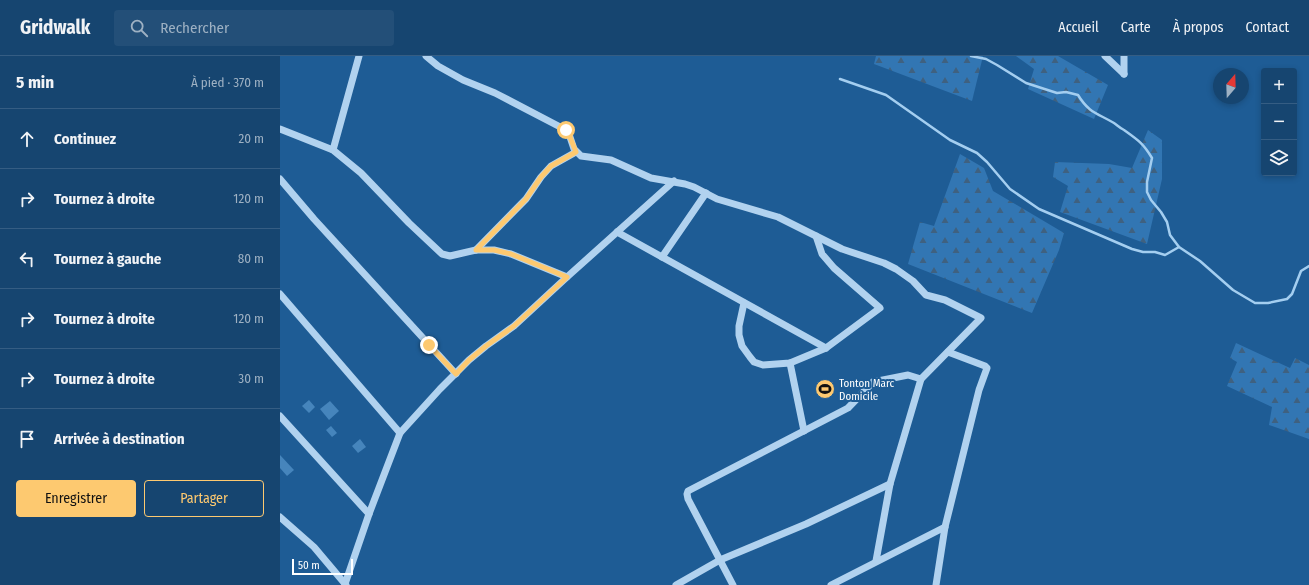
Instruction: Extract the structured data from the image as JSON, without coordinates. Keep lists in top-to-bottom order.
{
  "places": {
    "sports": ["Tonton Marc Domicile"]
  },
  "scale_bar": "50 m",
  "north": "top",
  "page": {
    "header": "Gridwalk",
    "search": "Rechercher",
    "nav": [
      "Accueil",
      "Carte",
      "À propos",
      "Contact"
    ],
    "heading": ["5 min", "À pied · 370 m"],
    "map_buttons": ["+", "−"],
    "list": [
      ["Continuez", "20 m"],
      ["Tournez à droite", "120 m"],
      ["Tournez à gauche", "80 m"],
      ["Tournez à droite", "120 m"],
      ["Tournez à droite", "30 m"],
      "Arrivée à destination"
    ],
    "buttons": ["Enregistrer", "Partager"],
    "scale": "50 m"
  }
}
